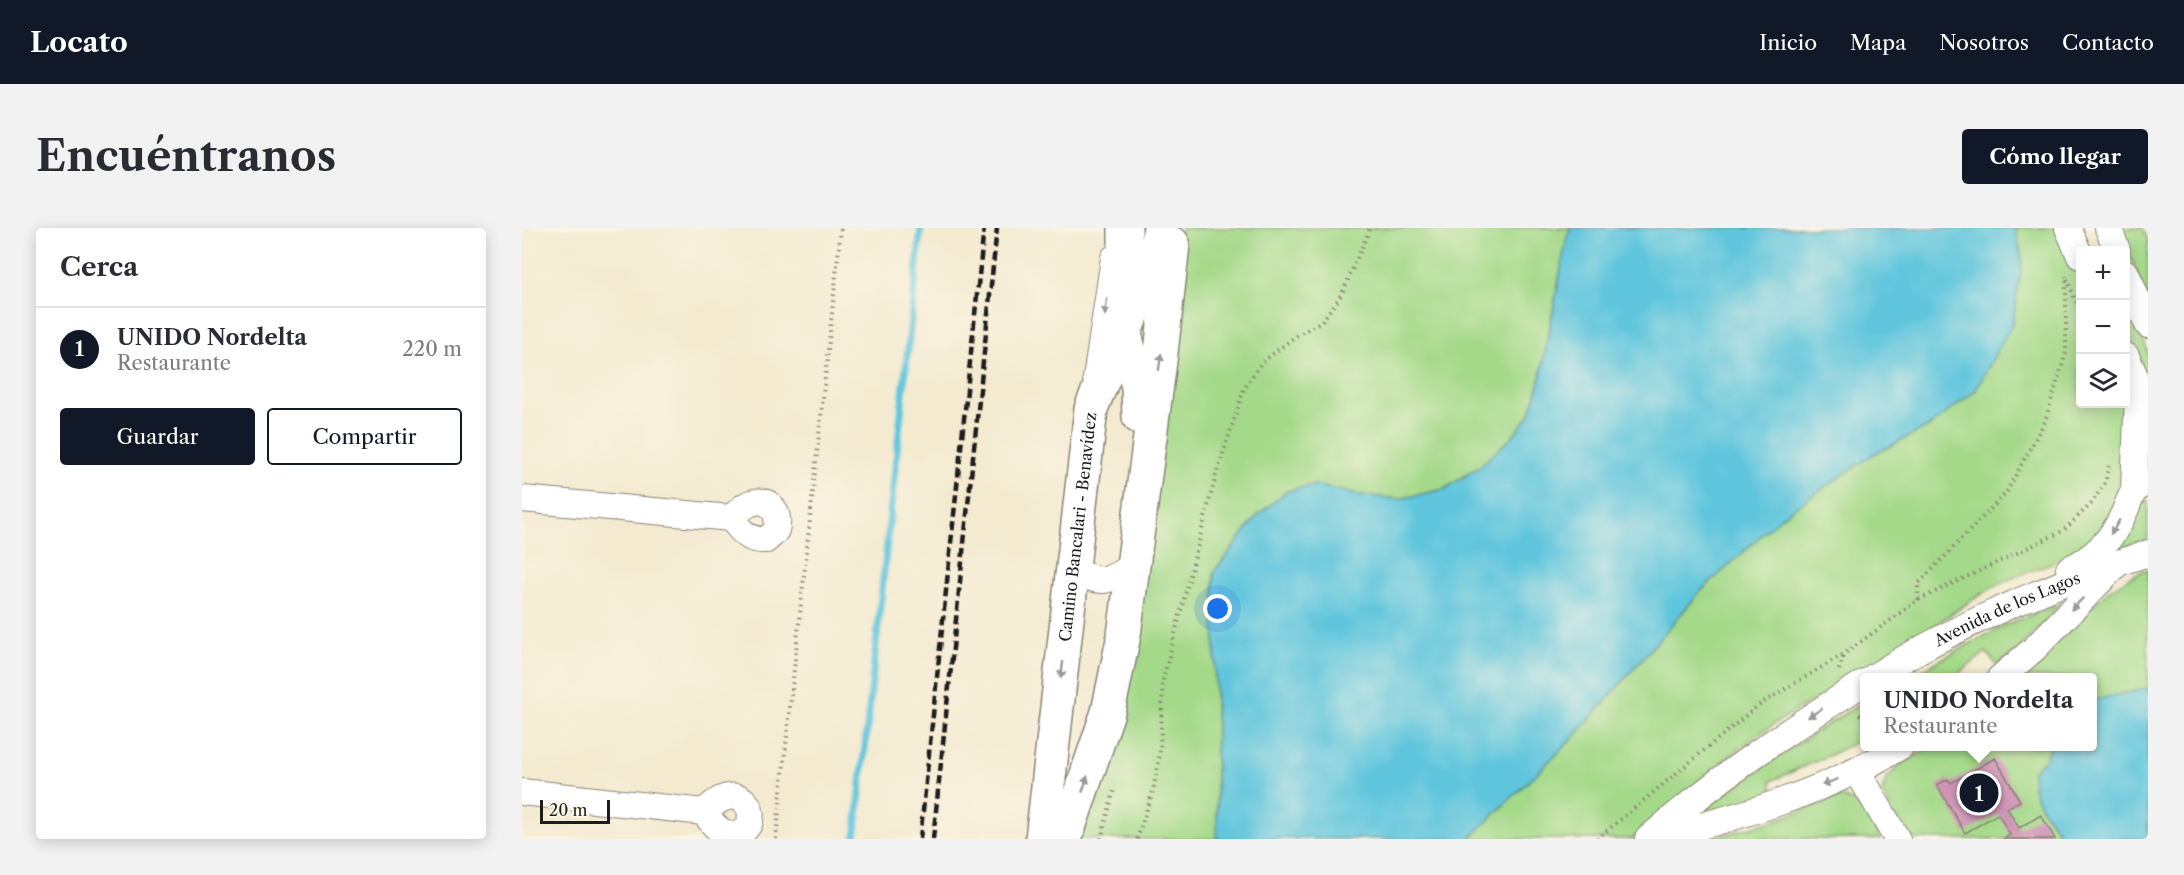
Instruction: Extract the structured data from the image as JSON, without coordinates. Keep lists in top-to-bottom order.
{
  "streets": {
    "main road": ["Camino Bancalari - Benavídez"],
    "street": ["Avenida de los Lagos"]
  },
  "scale_bar": "20 m",
  "page": {
    "header": "Locato",
    "nav": [
      "Inicio",
      "Mapa",
      "Nosotros",
      "Contacto"
    ],
    "buttons": [
      "Cómo llegar",
      ["Guardar", "Compartir"]
    ],
    "title": "Encuéntranos",
    "heading": "Cerca",
    "map_buttons": ["+", "−"],
    "list": [
      {
        "mark": "1",
        "name": "UNIDO Nordelta",
        "note": "Restaurante",
        "value": "220 m"
      }
    ],
    "popup": ["UNIDO Nordelta", "Restaurante"],
    "pins": "1",
    "scale": "20 m"
  }
}
